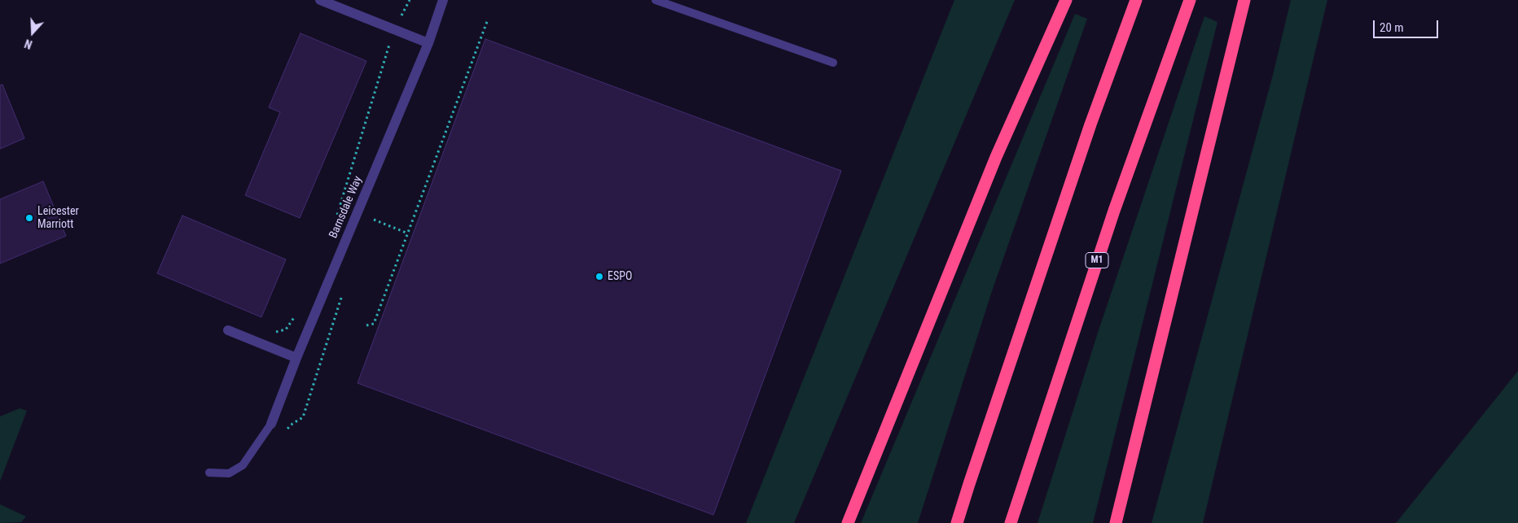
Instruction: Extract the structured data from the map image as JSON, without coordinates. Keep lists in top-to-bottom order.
{
  "streets": {
    "highway": ["M1"],
    "street": ["Barnsdale Way"]
  },
  "places": ["Leicester Marriott", "ESPO"],
  "scale_bar": "20 m",
  "north": "bottom"
}
